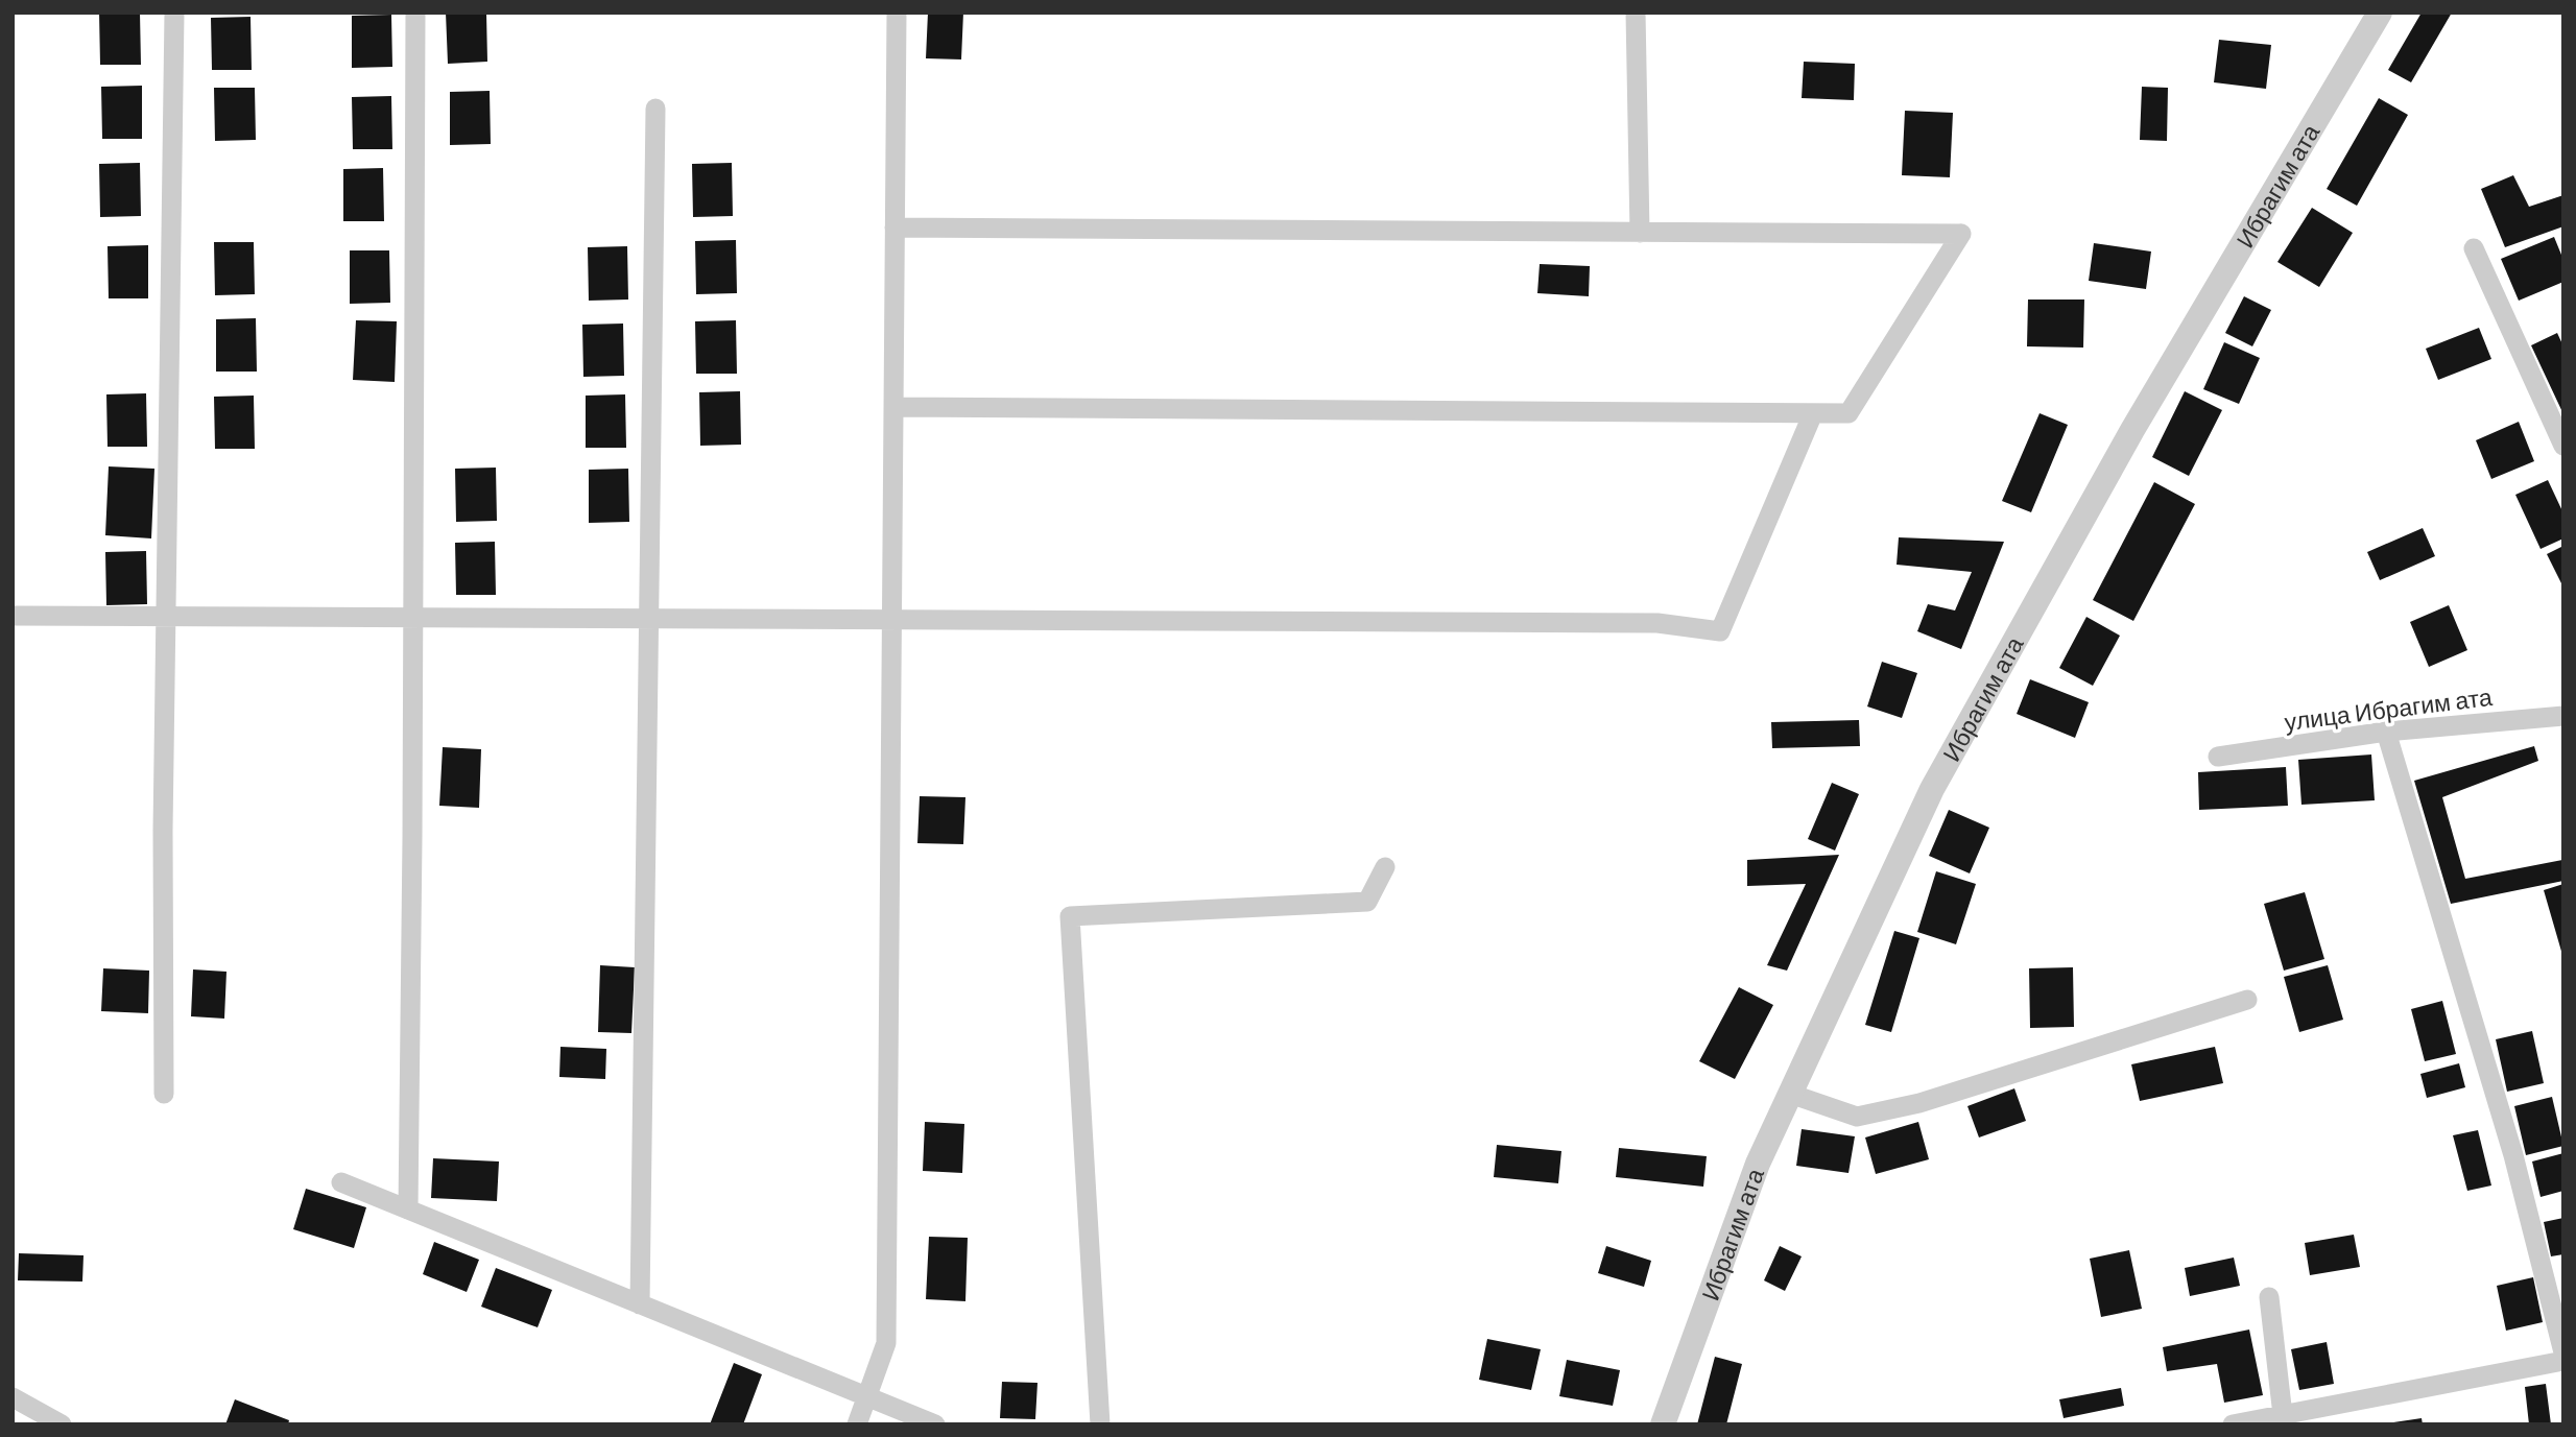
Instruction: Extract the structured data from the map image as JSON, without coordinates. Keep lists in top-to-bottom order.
{
  "streets": {
    "street": ["Ибрагим ата", "улица Ибрагим ата"]
  }
}
